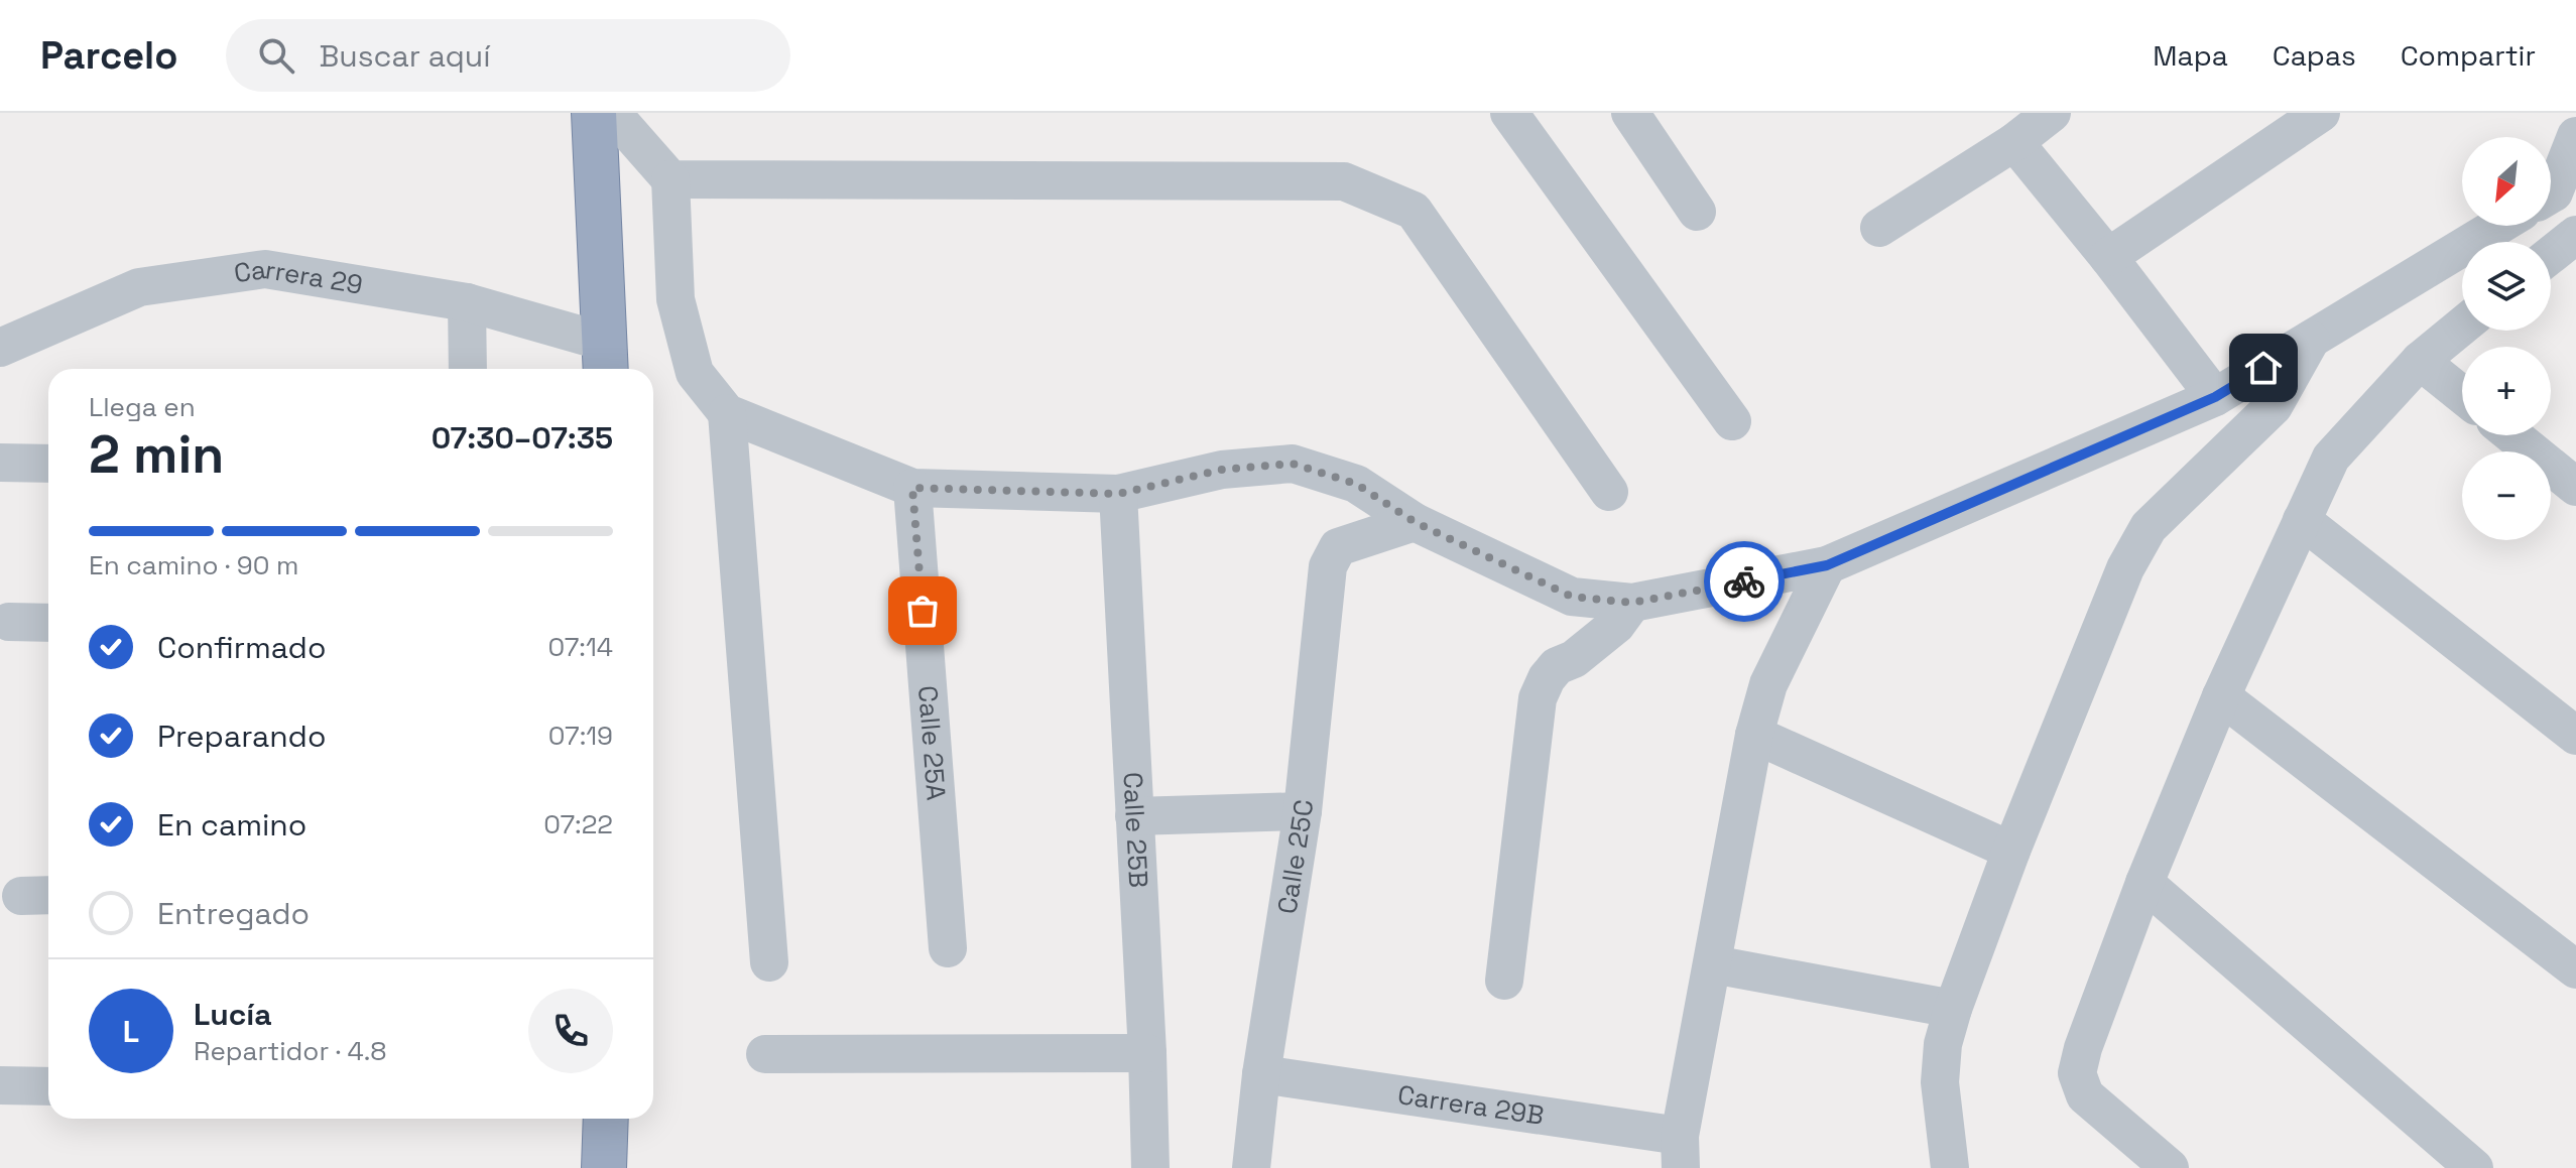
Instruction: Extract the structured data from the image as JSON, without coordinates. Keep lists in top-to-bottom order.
{
  "streets": {
    "street": [
      "Carrera 29",
      "Calle 25A",
      "Calle 25B",
      "Calle 25C",
      "Carrera 29B"
    ]
  },
  "crossings": [
    ["Calle 25C", "Carrera 29B"]
  ],
  "north": "bottom left",
  "page": {
    "header": "Parcelo",
    "search": "Buscar aquí",
    "nav": ["Mapa", "Capas", "Compartir"],
    "map_buttons": ["+", "−"],
    "heading": ["2 min", "Llega en", "07:30–07:35"],
    "panel": ["Lucía", "Repartidor · 4.8"],
    "bar": "En camino · 90 m",
    "list": [
      ["Confirmado", "07:14"],
      ["Preparando", "07:19"],
      ["En camino", "07:22"],
      "Entregado"
    ],
    "round": "L"
  }
}
